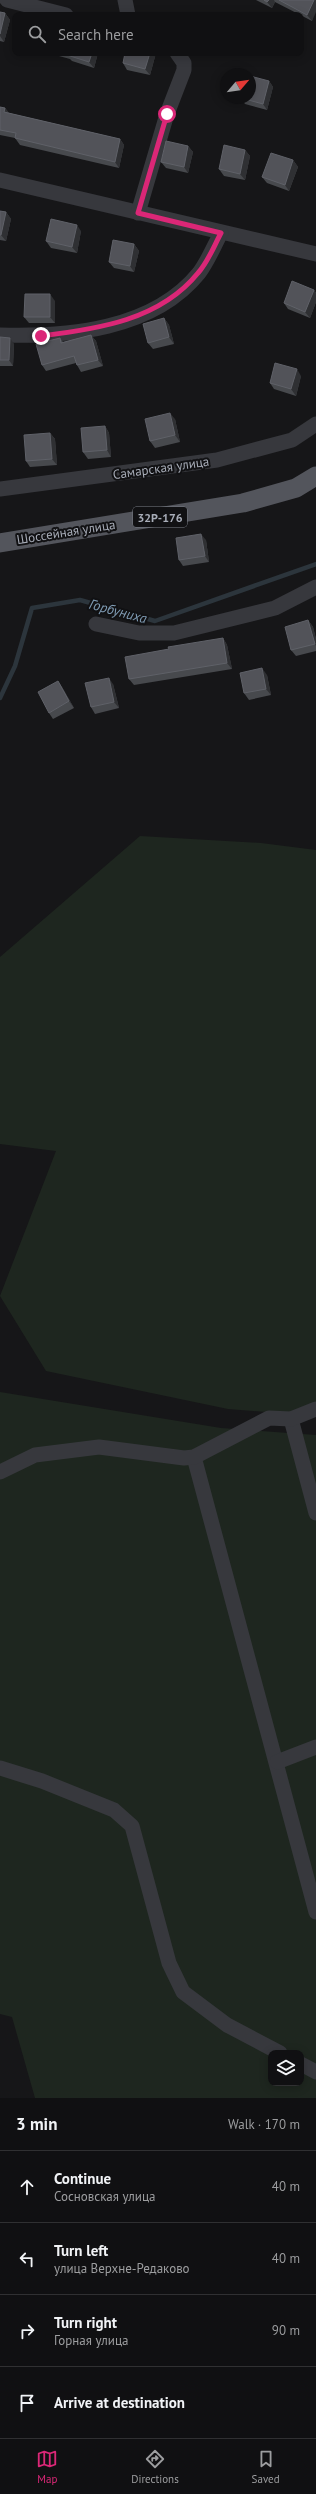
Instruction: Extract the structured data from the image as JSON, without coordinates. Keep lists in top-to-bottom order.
{
  "streets": {
    "main road": ["32Р-176", "Шоссейная улица"],
    "street": ["Самарская улица"]
  },
  "water": ["Горбуниха"],
  "north": "top right",
  "page": {
    "search": "Search here",
    "heading": ["3 min", "Walk · 170 m"],
    "list": [
      ["Continue", "Сосновская улица", "40 m"],
      ["Turn left", "улица Верхне-Редаково", "40 m"],
      ["Turn right", "Горная улица", "90 m"],
      "Arrive at destination"
    ],
    "nav": ["Map", "Directions", "Saved"]
  }
}
